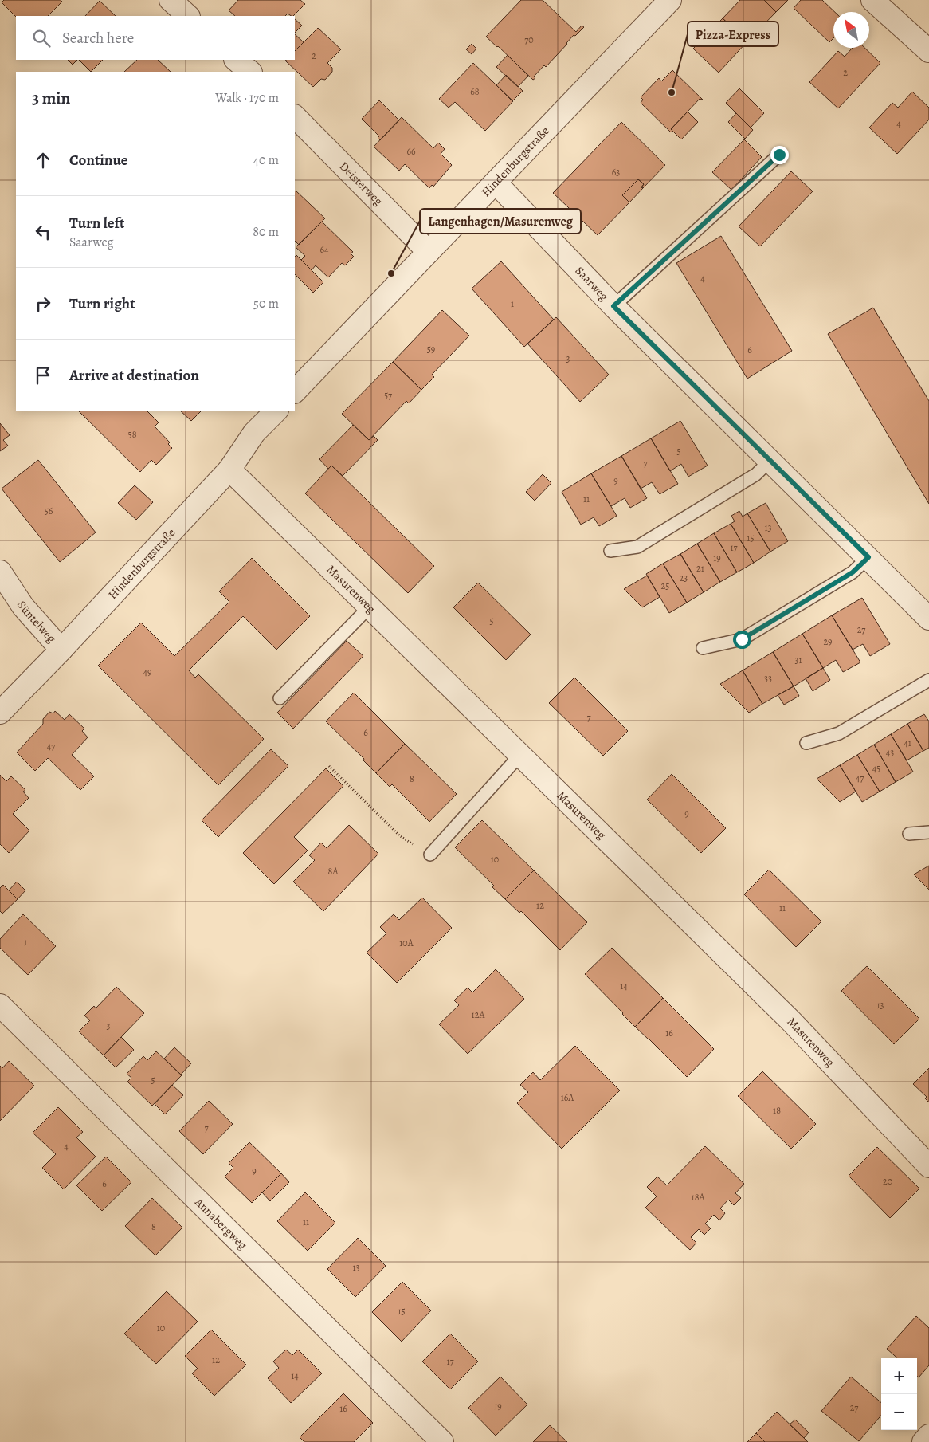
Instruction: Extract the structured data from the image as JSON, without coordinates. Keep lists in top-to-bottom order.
{
  "streets": {
    "street": [
      "Hindenburgstraße",
      "Deisterweg",
      "Saarweg",
      "Masurenweg",
      "Süntelweg",
      "Annabergweg"
    ]
  },
  "crossings": [
    ["Hindenburgstraße", "Deisterweg"],
    ["Hindenburgstraße", "Saarweg"],
    ["Hindenburgstraße", "Masurenweg"],
    ["Hindenburgstraße", "Süntelweg"]
  ],
  "places": ["Pizza-Express", "Langenhagen/Masurenweg"],
  "house_numbers": [
    "70",
    "2",
    "2",
    "68",
    "4",
    "66",
    "63",
    "64",
    "4",
    "1",
    "59",
    "6",
    "3",
    "57",
    "58",
    "5",
    "7",
    "9",
    "11",
    "56",
    "13",
    "15",
    "17",
    "19",
    "21",
    "23",
    "25",
    "5",
    "27",
    "29",
    "31",
    "49",
    "33",
    "7",
    "6",
    "41",
    "47",
    "43",
    "45",
    "47",
    "8",
    "9",
    "10",
    "8A",
    "12",
    "11",
    "1",
    "10A",
    "14",
    "13",
    "12A",
    "3",
    "16",
    "5",
    "16A",
    "18",
    "7",
    "4",
    "9",
    "20",
    "6",
    "18A",
    "11",
    "8",
    "13",
    "15",
    "10",
    "12",
    "17",
    "14",
    "19",
    "27",
    "16"
  ],
  "north": "top left",
  "page": {
    "search": "Search here",
    "heading": ["3 min", "Walk · 170 m"],
    "list": [
      ["Continue", "40 m"],
      ["Turn left", "Saarweg", "80 m"],
      ["Turn right", "50 m"],
      "Arrive at destination"
    ],
    "map_buttons": ["+", "−"]
  }
}
